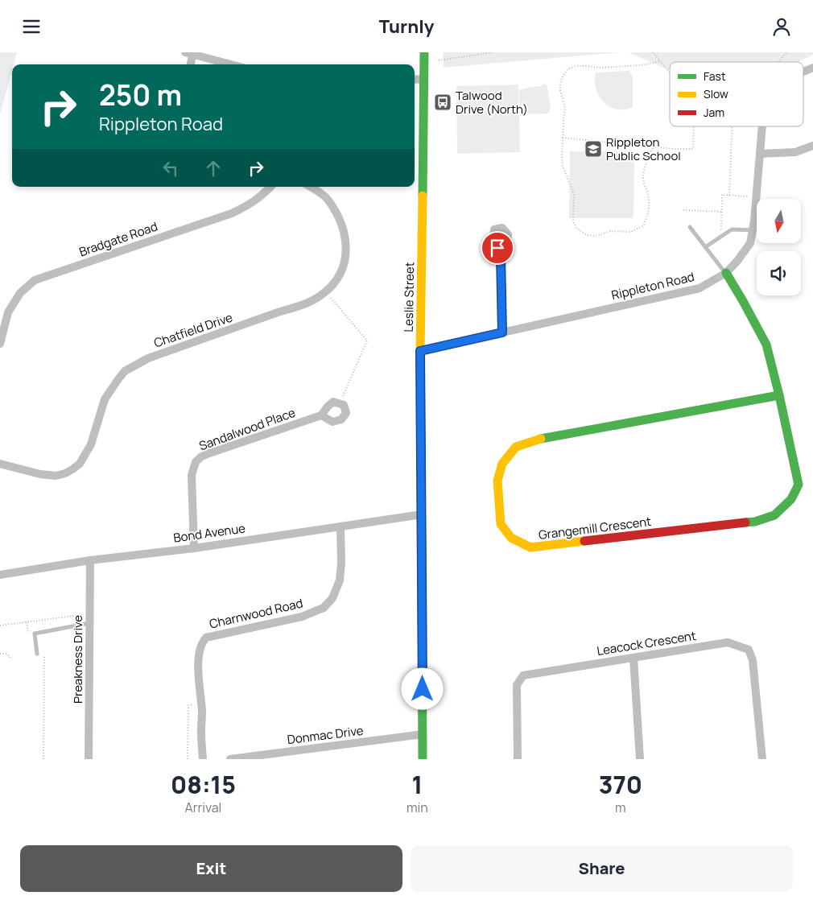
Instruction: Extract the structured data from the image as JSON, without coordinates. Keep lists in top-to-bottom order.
{
  "streets": {
    "street": [
      "Bradgate Road",
      "Rippleton Road",
      "Leslie Street",
      "Chatfield Drive",
      "Sandalwood Place",
      "Grangemill Crescent",
      "Bond Avenue",
      "Charnwood Road",
      "Leacock Crescent",
      "Preakness Drive",
      "Donmac Drive"
    ]
  },
  "crossings": [
    ["Rippleton Road", "Leslie Street"],
    ["Rippleton Road", "Grangemill Crescent"],
    ["Leslie Street", "Bond Avenue"],
    ["Leslie Street", "Donmac Drive"],
    ["Sandalwood Place", "Bond Avenue"],
    ["Bond Avenue", "Charnwood Road"],
    ["Bond Avenue", "Preakness Drive"]
  ],
  "places": {
    "bus stop": ["Talwood Drive (North)"],
    "school or university": ["Rippleton Public School"]
  },
  "legend": ["Fast", "Slow", "Jam"],
  "north": "bottom",
  "page": {
    "header": "Turnly",
    "turn": ["250 m", "Rippleton Road"],
    "eta": [
      "08:15",
      "Arrival",
      "1",
      "min",
      "370",
      "m"
    ],
    "buttons": ["Exit", "Share"]
  }
}
